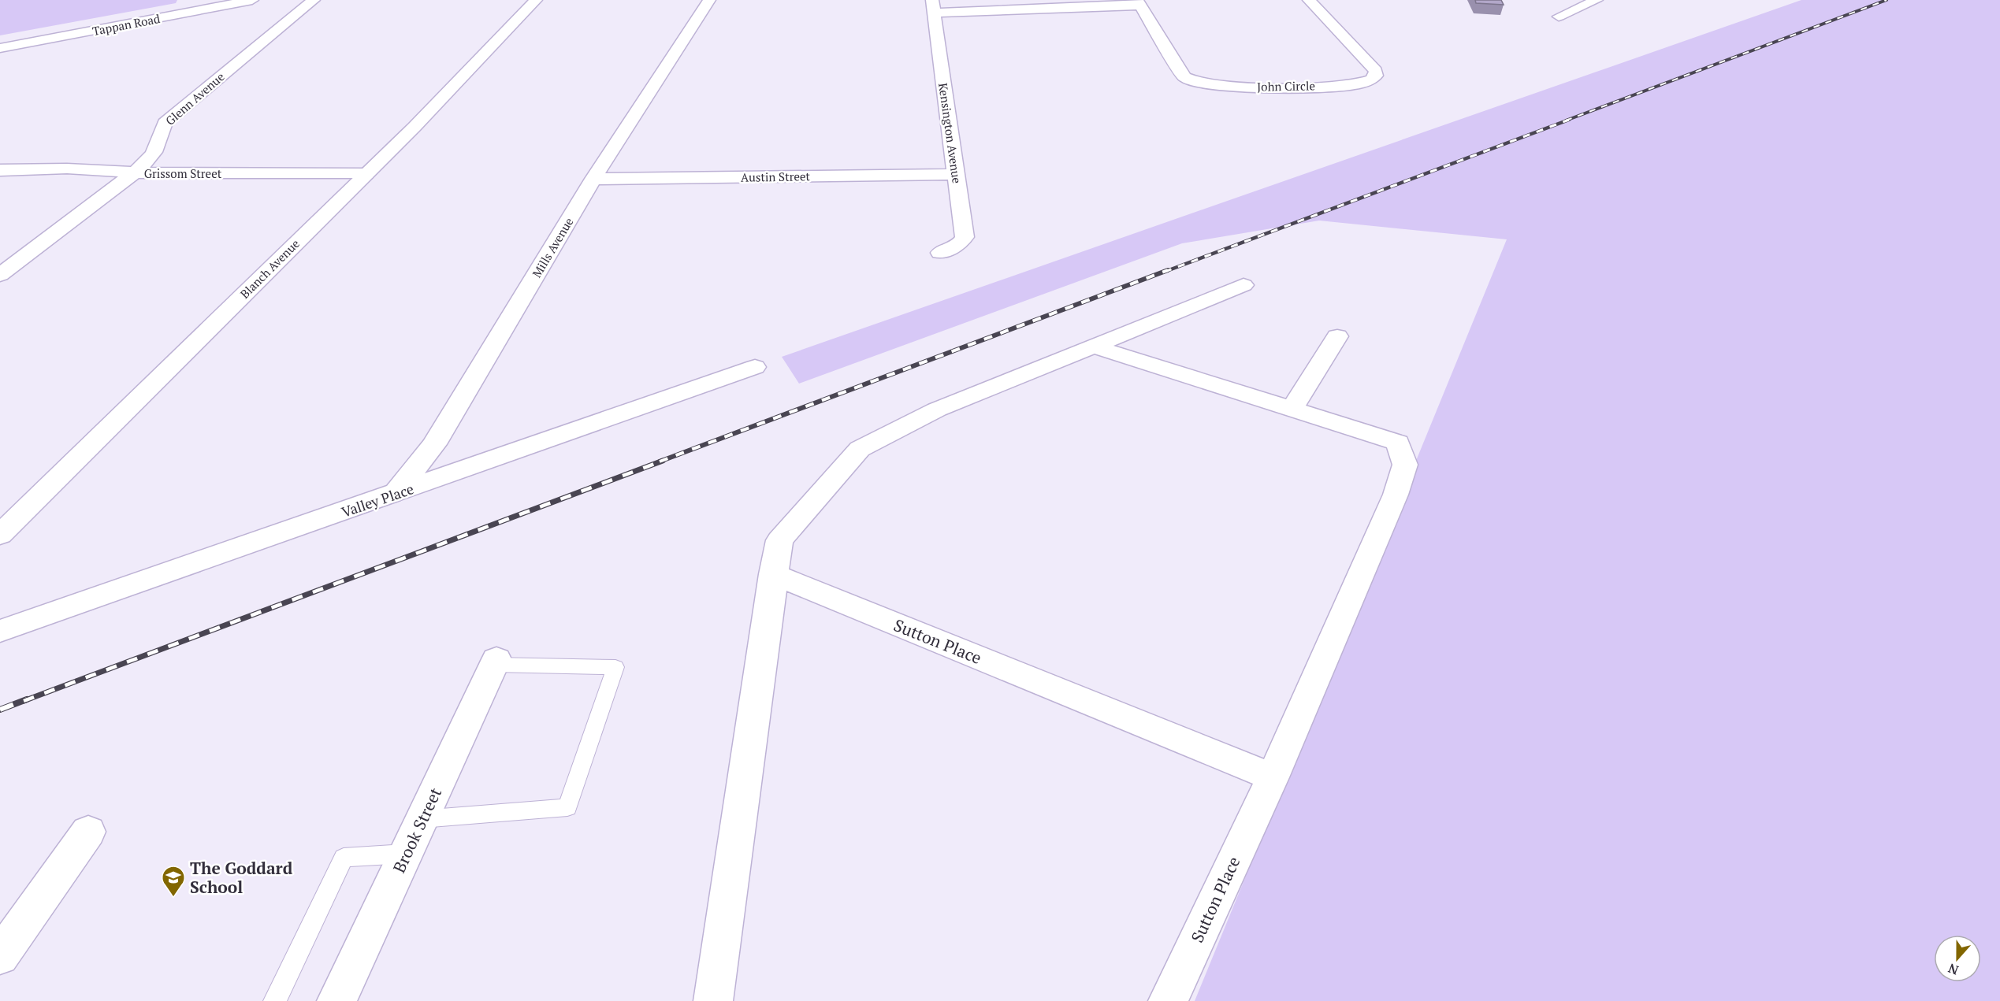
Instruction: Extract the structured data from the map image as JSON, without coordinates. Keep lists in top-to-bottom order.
{
  "streets": {
    "street": [
      "Tappan Road",
      "John Circle",
      "Glenn Avenue",
      "Kensington Avenue",
      "Grissom Street",
      "Austin Street",
      "Mills Avenue",
      "Blanch Avenue",
      "Valley Place",
      "Sutton Place",
      "Brook Street"
    ]
  },
  "crossings": [
    ["Glenn Avenue", "Grissom Street"],
    ["Kensington Avenue", "Austin Street"],
    ["Grissom Street", "Blanch Avenue"],
    ["Austin Street", "Mills Avenue"],
    ["Mills Avenue", "Valley Place"]
  ],
  "places": {
    "school or university": ["The Goddard School"]
  },
  "north": "bottom"
}
